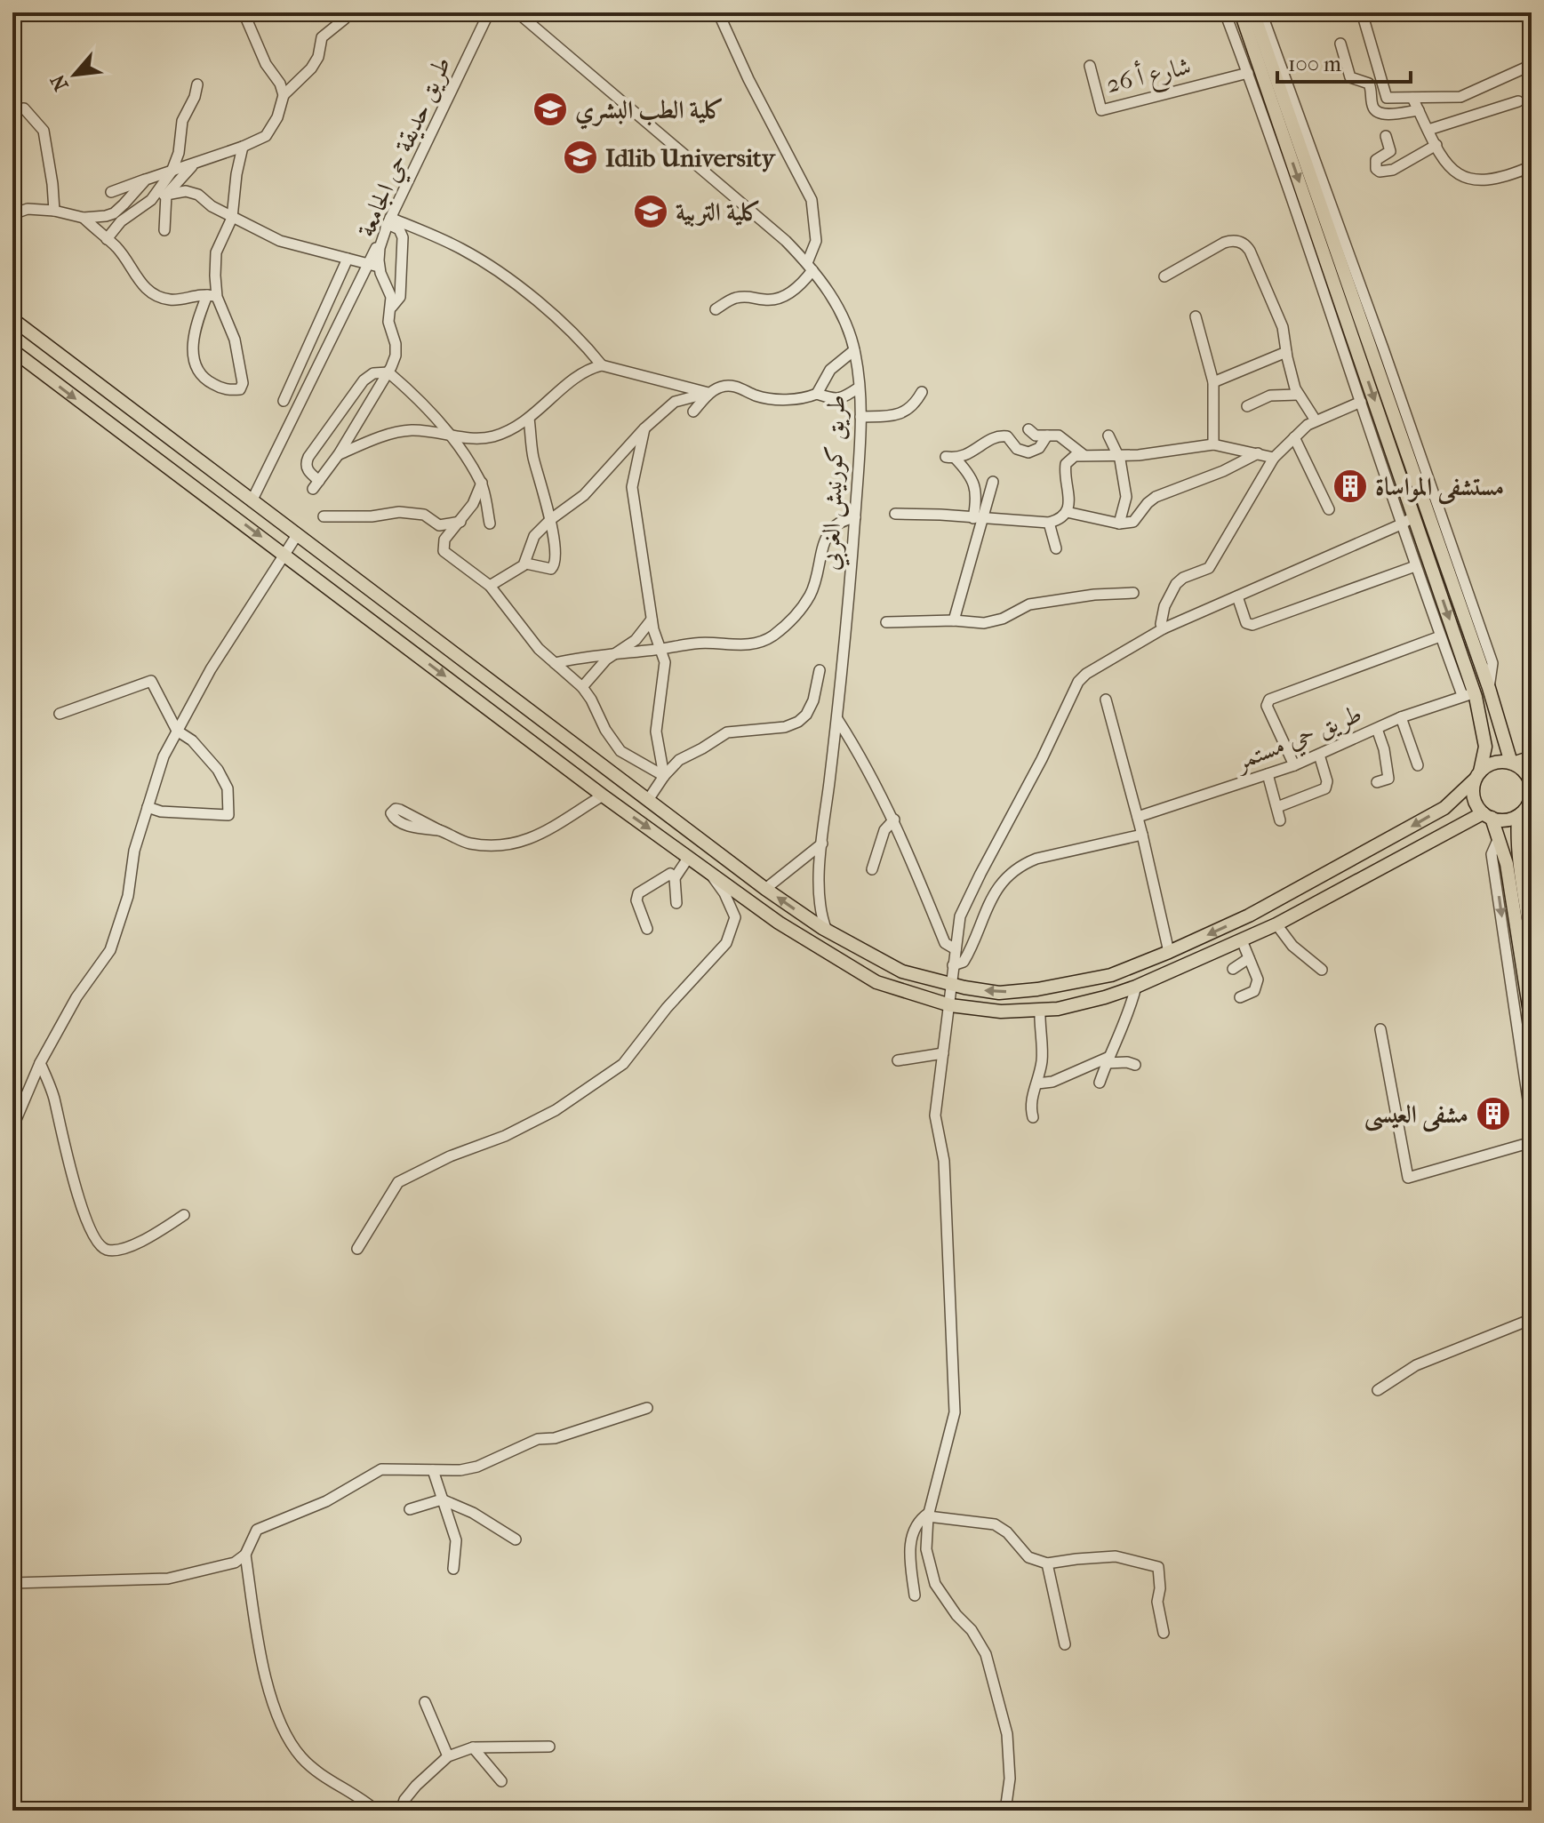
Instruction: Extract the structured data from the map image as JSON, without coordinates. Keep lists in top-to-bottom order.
{
  "streets": {
    "street": [
      "شارع أ 26",
      "طريق حديقة حي الجامعة",
      "طريق كورنيش الغربي",
      "طريق حي مستمر"
    ]
  },
  "places": {
    "school or university": ["كلية الطب البشري", "Idlib University", "كلية التربية"],
    "building": ["مستشفى المواساة", "مشفى العيسى"]
  },
  "scale_bar": "100 m",
  "north": "bottom left"
}
